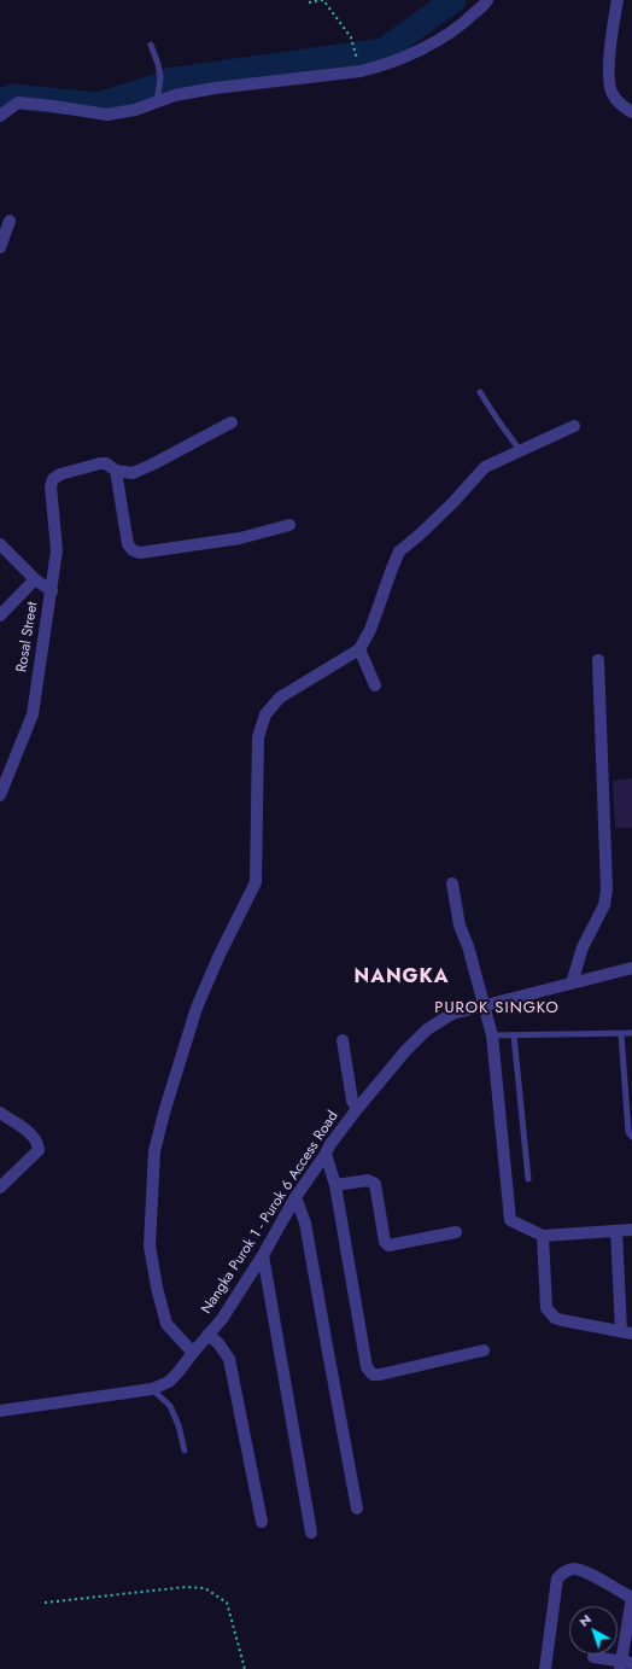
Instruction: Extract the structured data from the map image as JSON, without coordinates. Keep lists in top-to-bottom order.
{
  "streets": {
    "street": ["Rosal Street", "Nangka Purok 1 - Purok 6 Access Road"]
  },
  "districts": ["NANGKA", "PUROK SINGKO"],
  "north": "top left"
}
